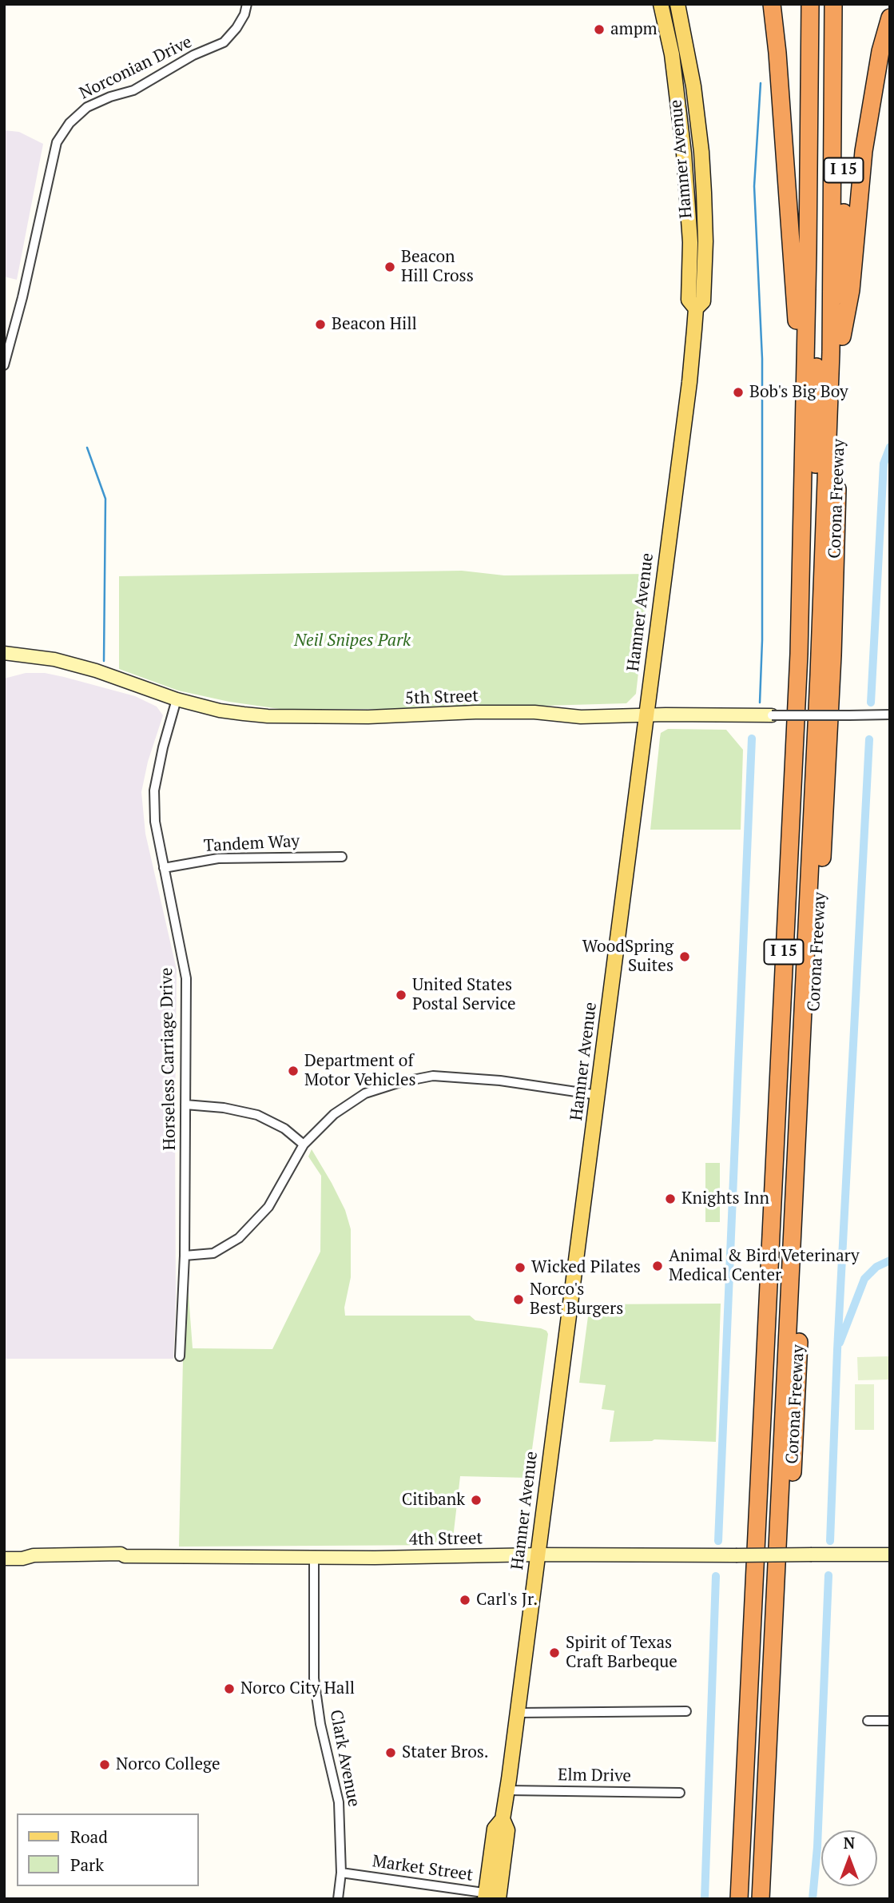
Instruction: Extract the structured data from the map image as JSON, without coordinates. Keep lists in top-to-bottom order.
{
  "streets": {
    "highway": ["I 15", "Corona Freeway"],
    "main road": ["Hamner Avenue"],
    "street": [
      "Norconian Drive",
      "5th Street",
      "Tandem Way",
      "Horseless Carriage Drive",
      "4th Street",
      "Clark Avenue",
      "Elm Drive",
      "Market Street"
    ]
  },
  "crossings": [
    ["Hamner Avenue", "5th Street"],
    ["Hamner Avenue", "4th Street"],
    ["Hamner Avenue", "Elm Drive"],
    ["Hamner Avenue", "Market Street"],
    ["I 15", "Corona Freeway"],
    ["5th Street", "Horseless Carriage Drive"],
    ["Tandem Way", "Horseless Carriage Drive"],
    ["4th Street", "Clark Avenue"],
    ["Clark Avenue", "Market Street"]
  ],
  "parks": ["Neil Snipes Park"],
  "places": [
    "ampm",
    "Beacon Hill Cross",
    "Beacon Hill",
    "Bob's Big Boy",
    "WoodSpring Suites",
    "United States Postal Service",
    "Department of Motor Vehicles",
    "Knights Inn",
    "Animal & Bird Veterinary Medical Center",
    "Wicked Pilates",
    "Norco's Best Burgers",
    "Citibank",
    "Carl's Jr.",
    "Spirit of Texas Craft Barbeque",
    "Norco City Hall",
    "Stater Bros.",
    "Norco College"
  ],
  "legend": ["Road", "Park"],
  "north": "top"
}
